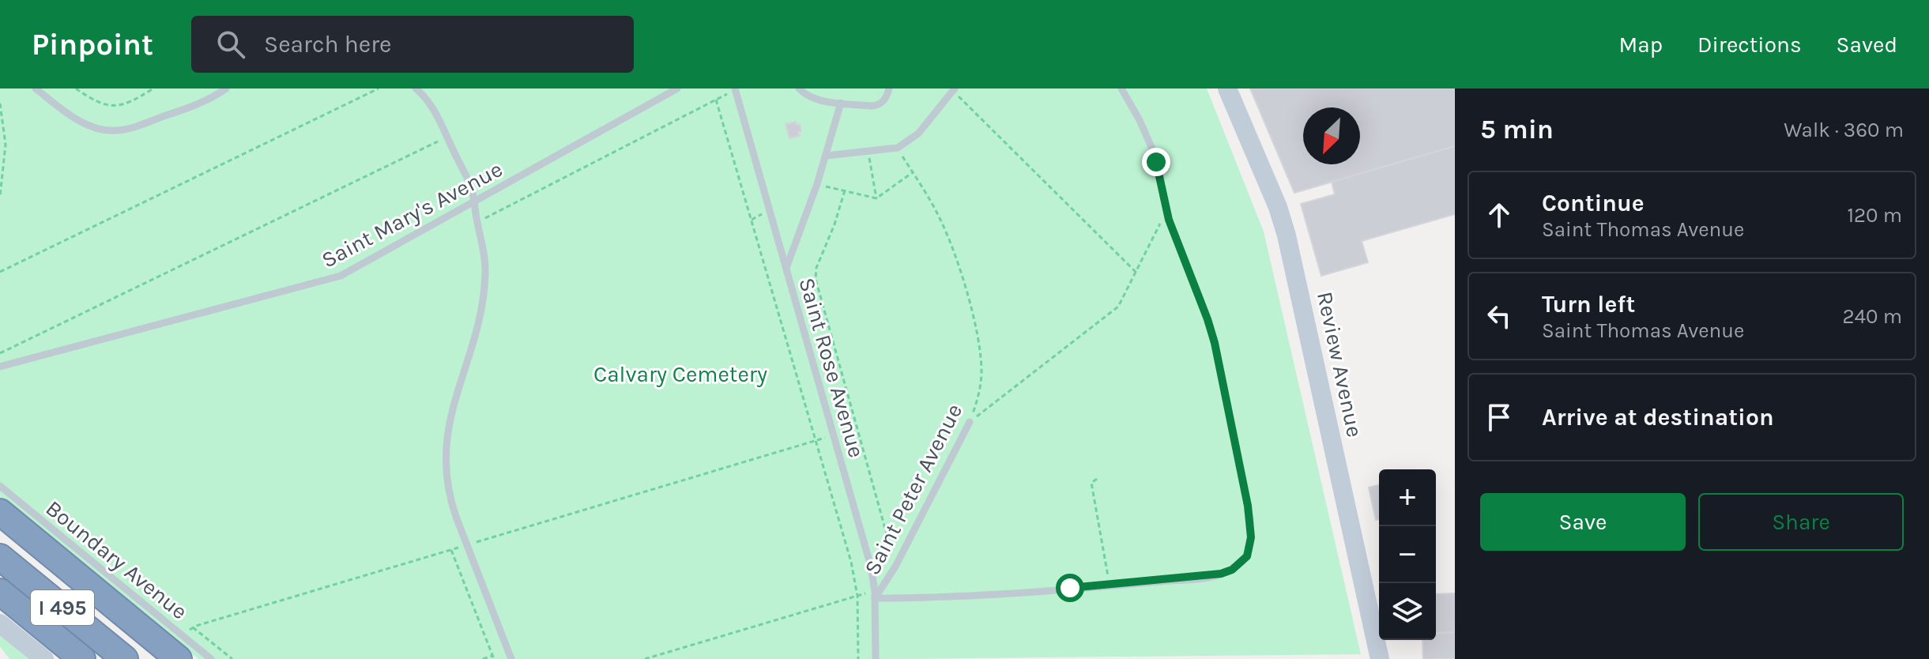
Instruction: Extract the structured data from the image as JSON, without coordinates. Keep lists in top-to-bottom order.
{
  "streets": {
    "highway": ["I 495"],
    "main road": ["Review Avenue"],
    "lane": [
      "Saint Mary's Avenue",
      "Saint Rose Avenue",
      "Saint Peter Avenue",
      "Boundary Avenue"
    ]
  },
  "crossings": [
    ["Saint Rose Avenue", "Saint Peter Avenue"]
  ],
  "parks": ["Calvary Cemetery"],
  "north": "bottom left",
  "page": {
    "header": "Pinpoint",
    "search": "Search here",
    "nav": ["Map", "Directions", "Saved"],
    "heading": ["5 min", "Walk · 360 m"],
    "list": [
      ["Continue", "Saint Thomas Avenue", "120 m"],
      ["Turn left", "Saint Thomas Avenue", "240 m"],
      "Arrive at destination"
    ],
    "map_buttons": ["+", "−"],
    "buttons": ["Save", "Share"]
  }
}
